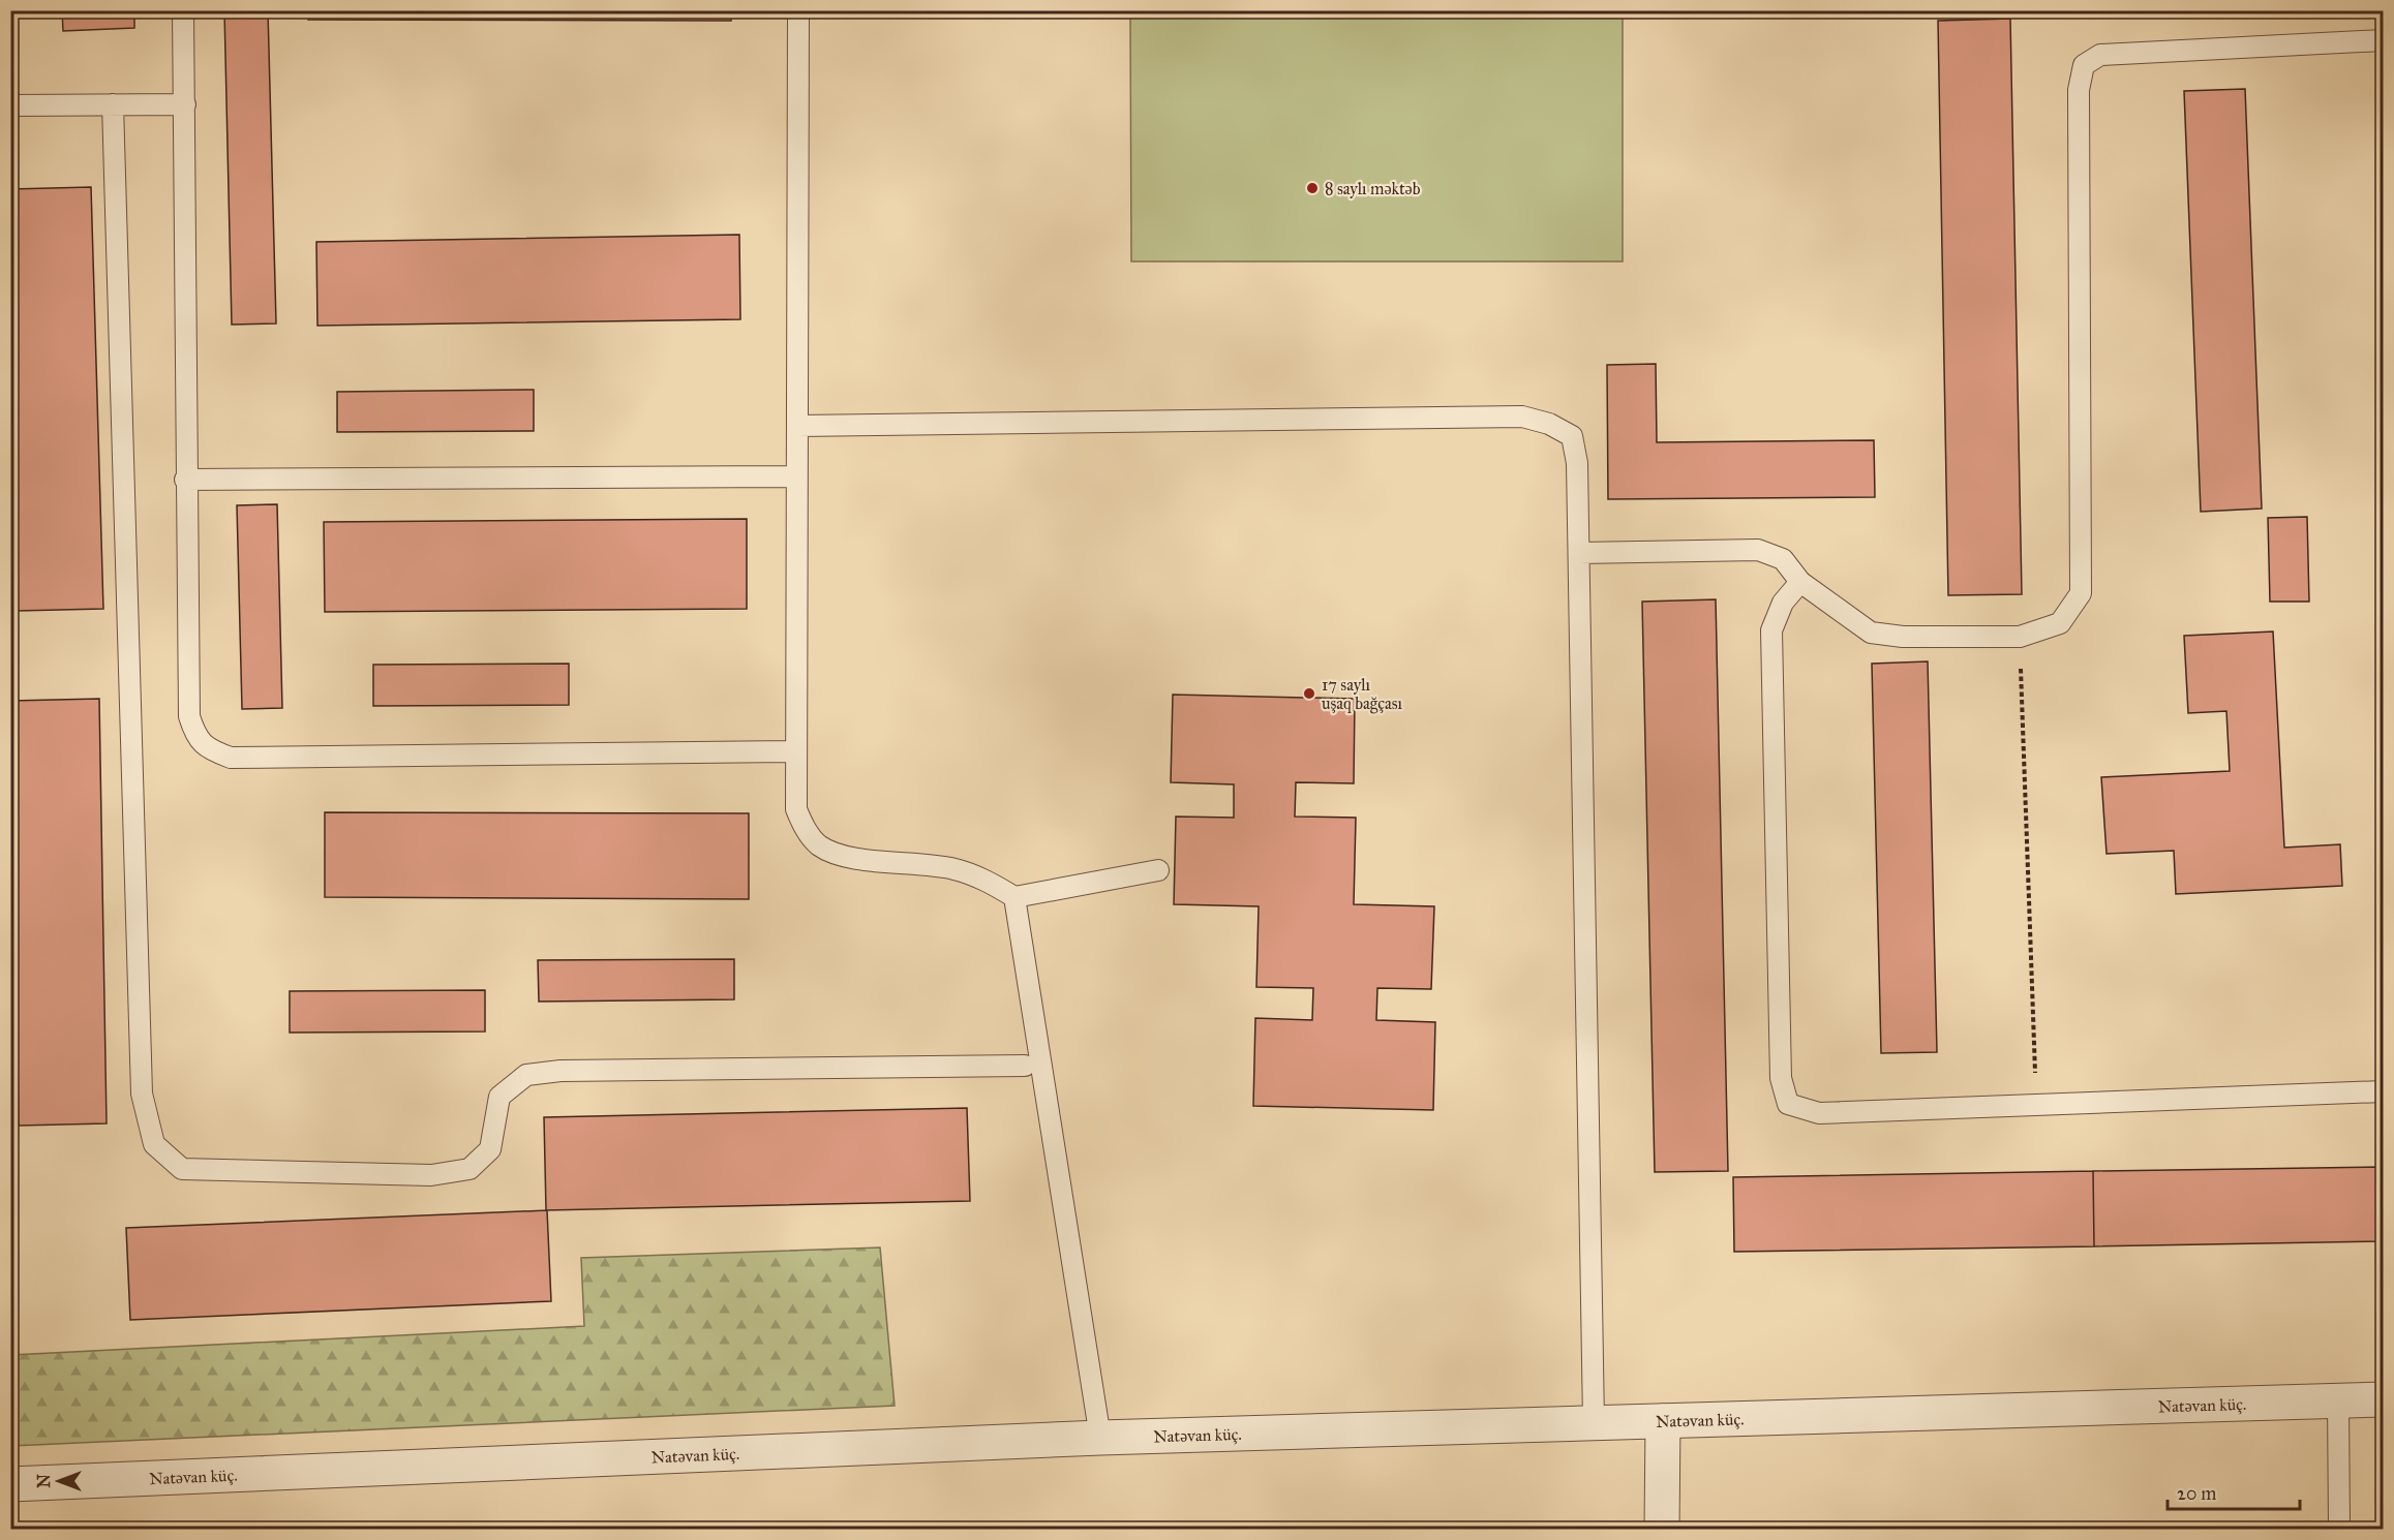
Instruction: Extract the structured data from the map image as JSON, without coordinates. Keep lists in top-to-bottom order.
{
  "streets": {
    "street": ["Natəvan küç."]
  },
  "places": ["8 saylı məktəb", "17 saylı uşaq bağçası"],
  "scale_bar": "20 m",
  "north": "left"
}
